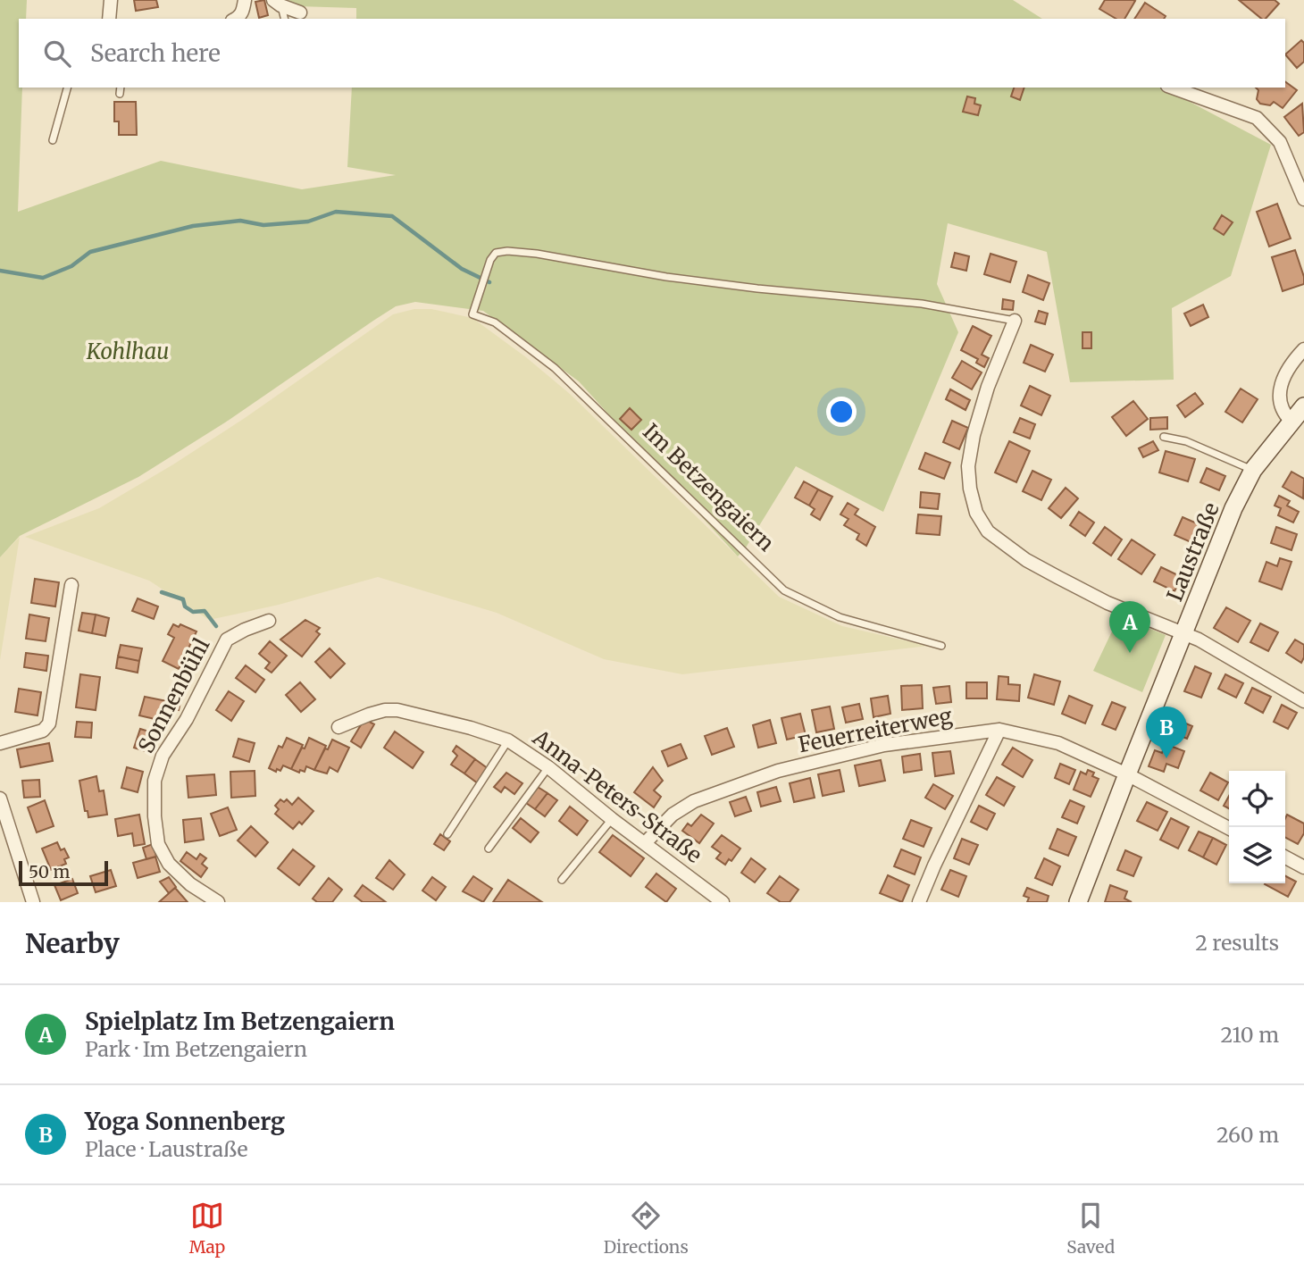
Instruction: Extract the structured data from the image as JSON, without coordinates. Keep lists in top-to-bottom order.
{
  "streets": {
    "street": [
      "Laustraße",
      "Sonnenbühl",
      "Feuerreiterweg",
      "Anna-Peters-Straße"
    ],
    "lane": ["Im Betzengaiern"]
  },
  "crossings": [
    ["Laustraße", "Feuerreiterweg"],
    ["Feuerreiterweg", "Anna-Peters-Straße"]
  ],
  "parks": ["Kohlhau"],
  "scale_bar": "50 m",
  "page": {
    "search": "Search here",
    "pins": ["A", "B"],
    "scale": "50 m",
    "heading": ["Nearby", "2 results"],
    "list": [
      {
        "mark": "A",
        "name": "Spielplatz Im Betzengaiern",
        "note": "Park · Im Betzengaiern",
        "value": "210 m"
      },
      {
        "mark": "B",
        "name": "Yoga Sonnenberg",
        "note": "Place · Laustraße",
        "value": "260 m"
      }
    ],
    "nav": ["Map", "Directions", "Saved"]
  }
}
